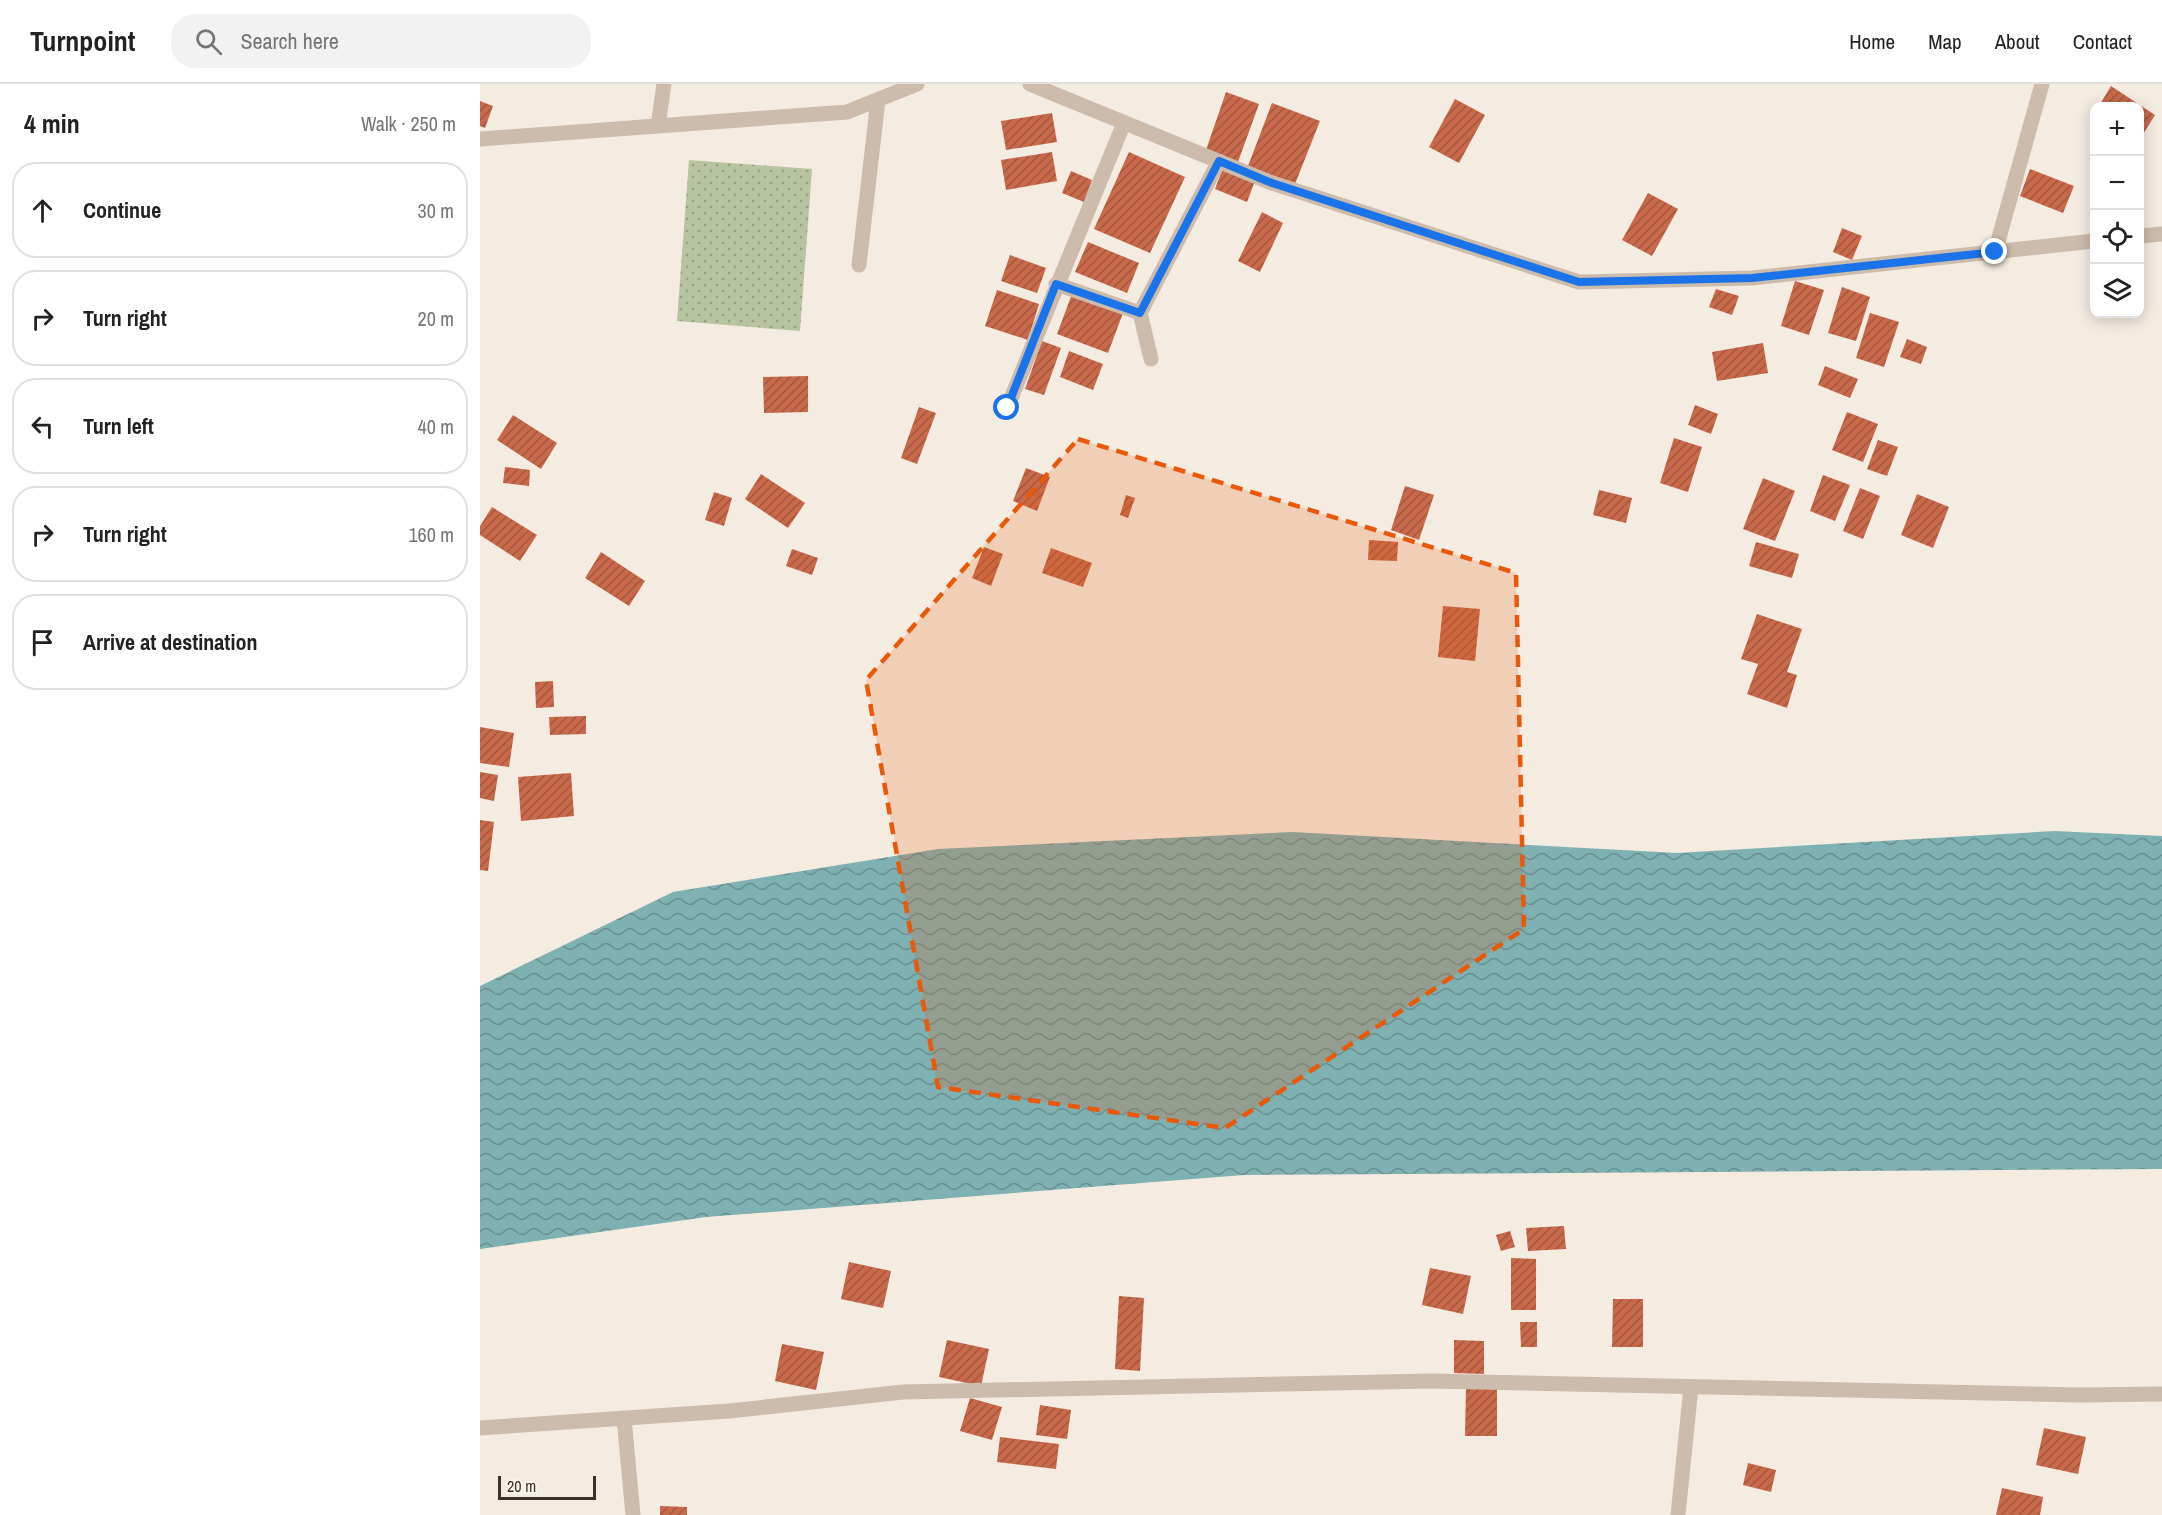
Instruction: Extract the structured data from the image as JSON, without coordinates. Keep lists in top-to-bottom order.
{
  "scale_bar": "20 m",
  "page": {
    "header": "Turnpoint",
    "search": "Search here",
    "nav": [
      "Home",
      "Map",
      "About",
      "Contact"
    ],
    "heading": ["4 min", "Walk · 250 m"],
    "map_buttons": ["+", "−"],
    "list": [
      ["Continue", "30 m"],
      ["Turn right", "20 m"],
      ["Turn left", "40 m"],
      ["Turn right", "160 m"],
      "Arrive at destination"
    ],
    "scale": "20 m"
  }
}
